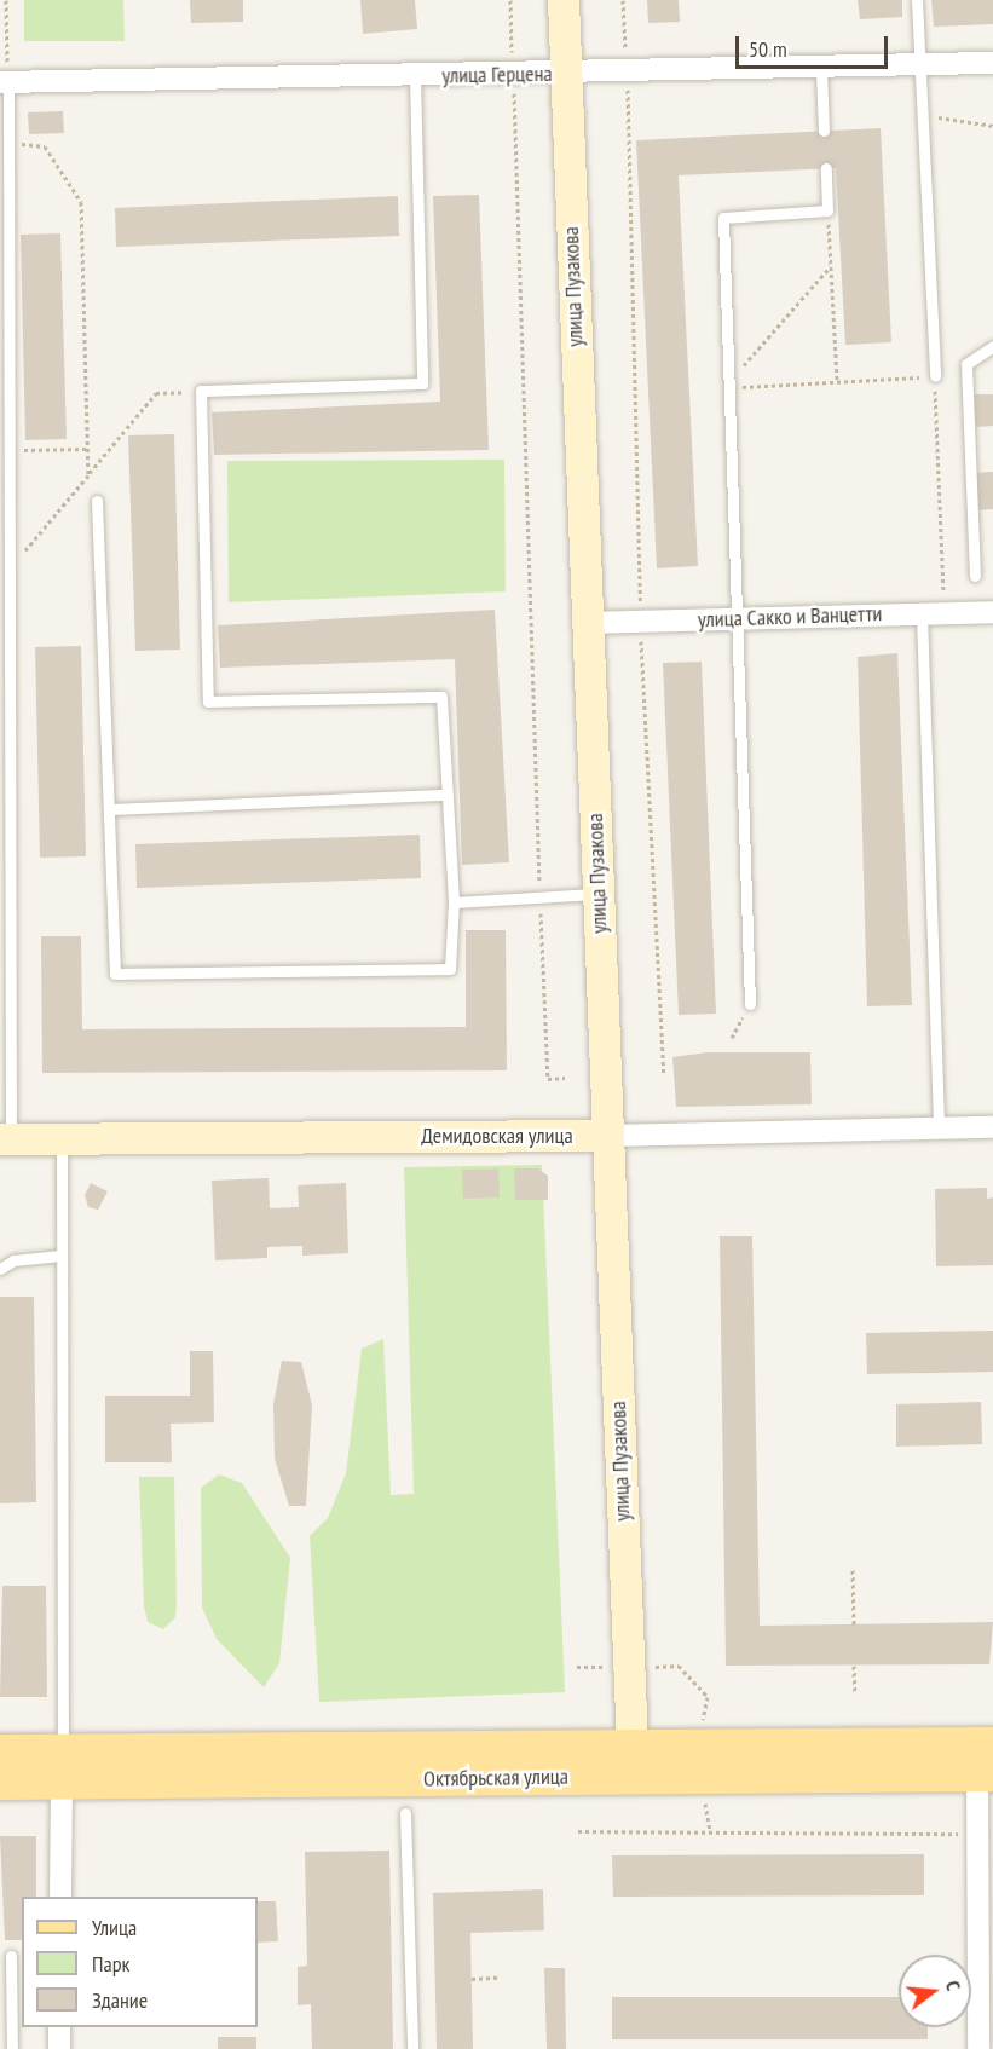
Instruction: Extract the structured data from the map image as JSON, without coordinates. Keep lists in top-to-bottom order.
{
  "streets": {
    "main road": ["Октябрьская улица"],
    "street": [
      "улица Герцена",
      "улица Пузакова",
      "улица Сакко и Ванцетти",
      "Демидовская улица"
    ]
  },
  "crossings": [
    ["улица Герцена", "улица Пузакова"],
    ["улица Пузакова", "улица Сакко и Ванцетти"],
    ["улица Пузакова", "Демидовская улица"],
    ["улица Пузакова", "Октябрьская улица"]
  ],
  "legend": ["Улица", "Парк", "Здание"],
  "scale_bar": "50 m",
  "north": "right"
}
